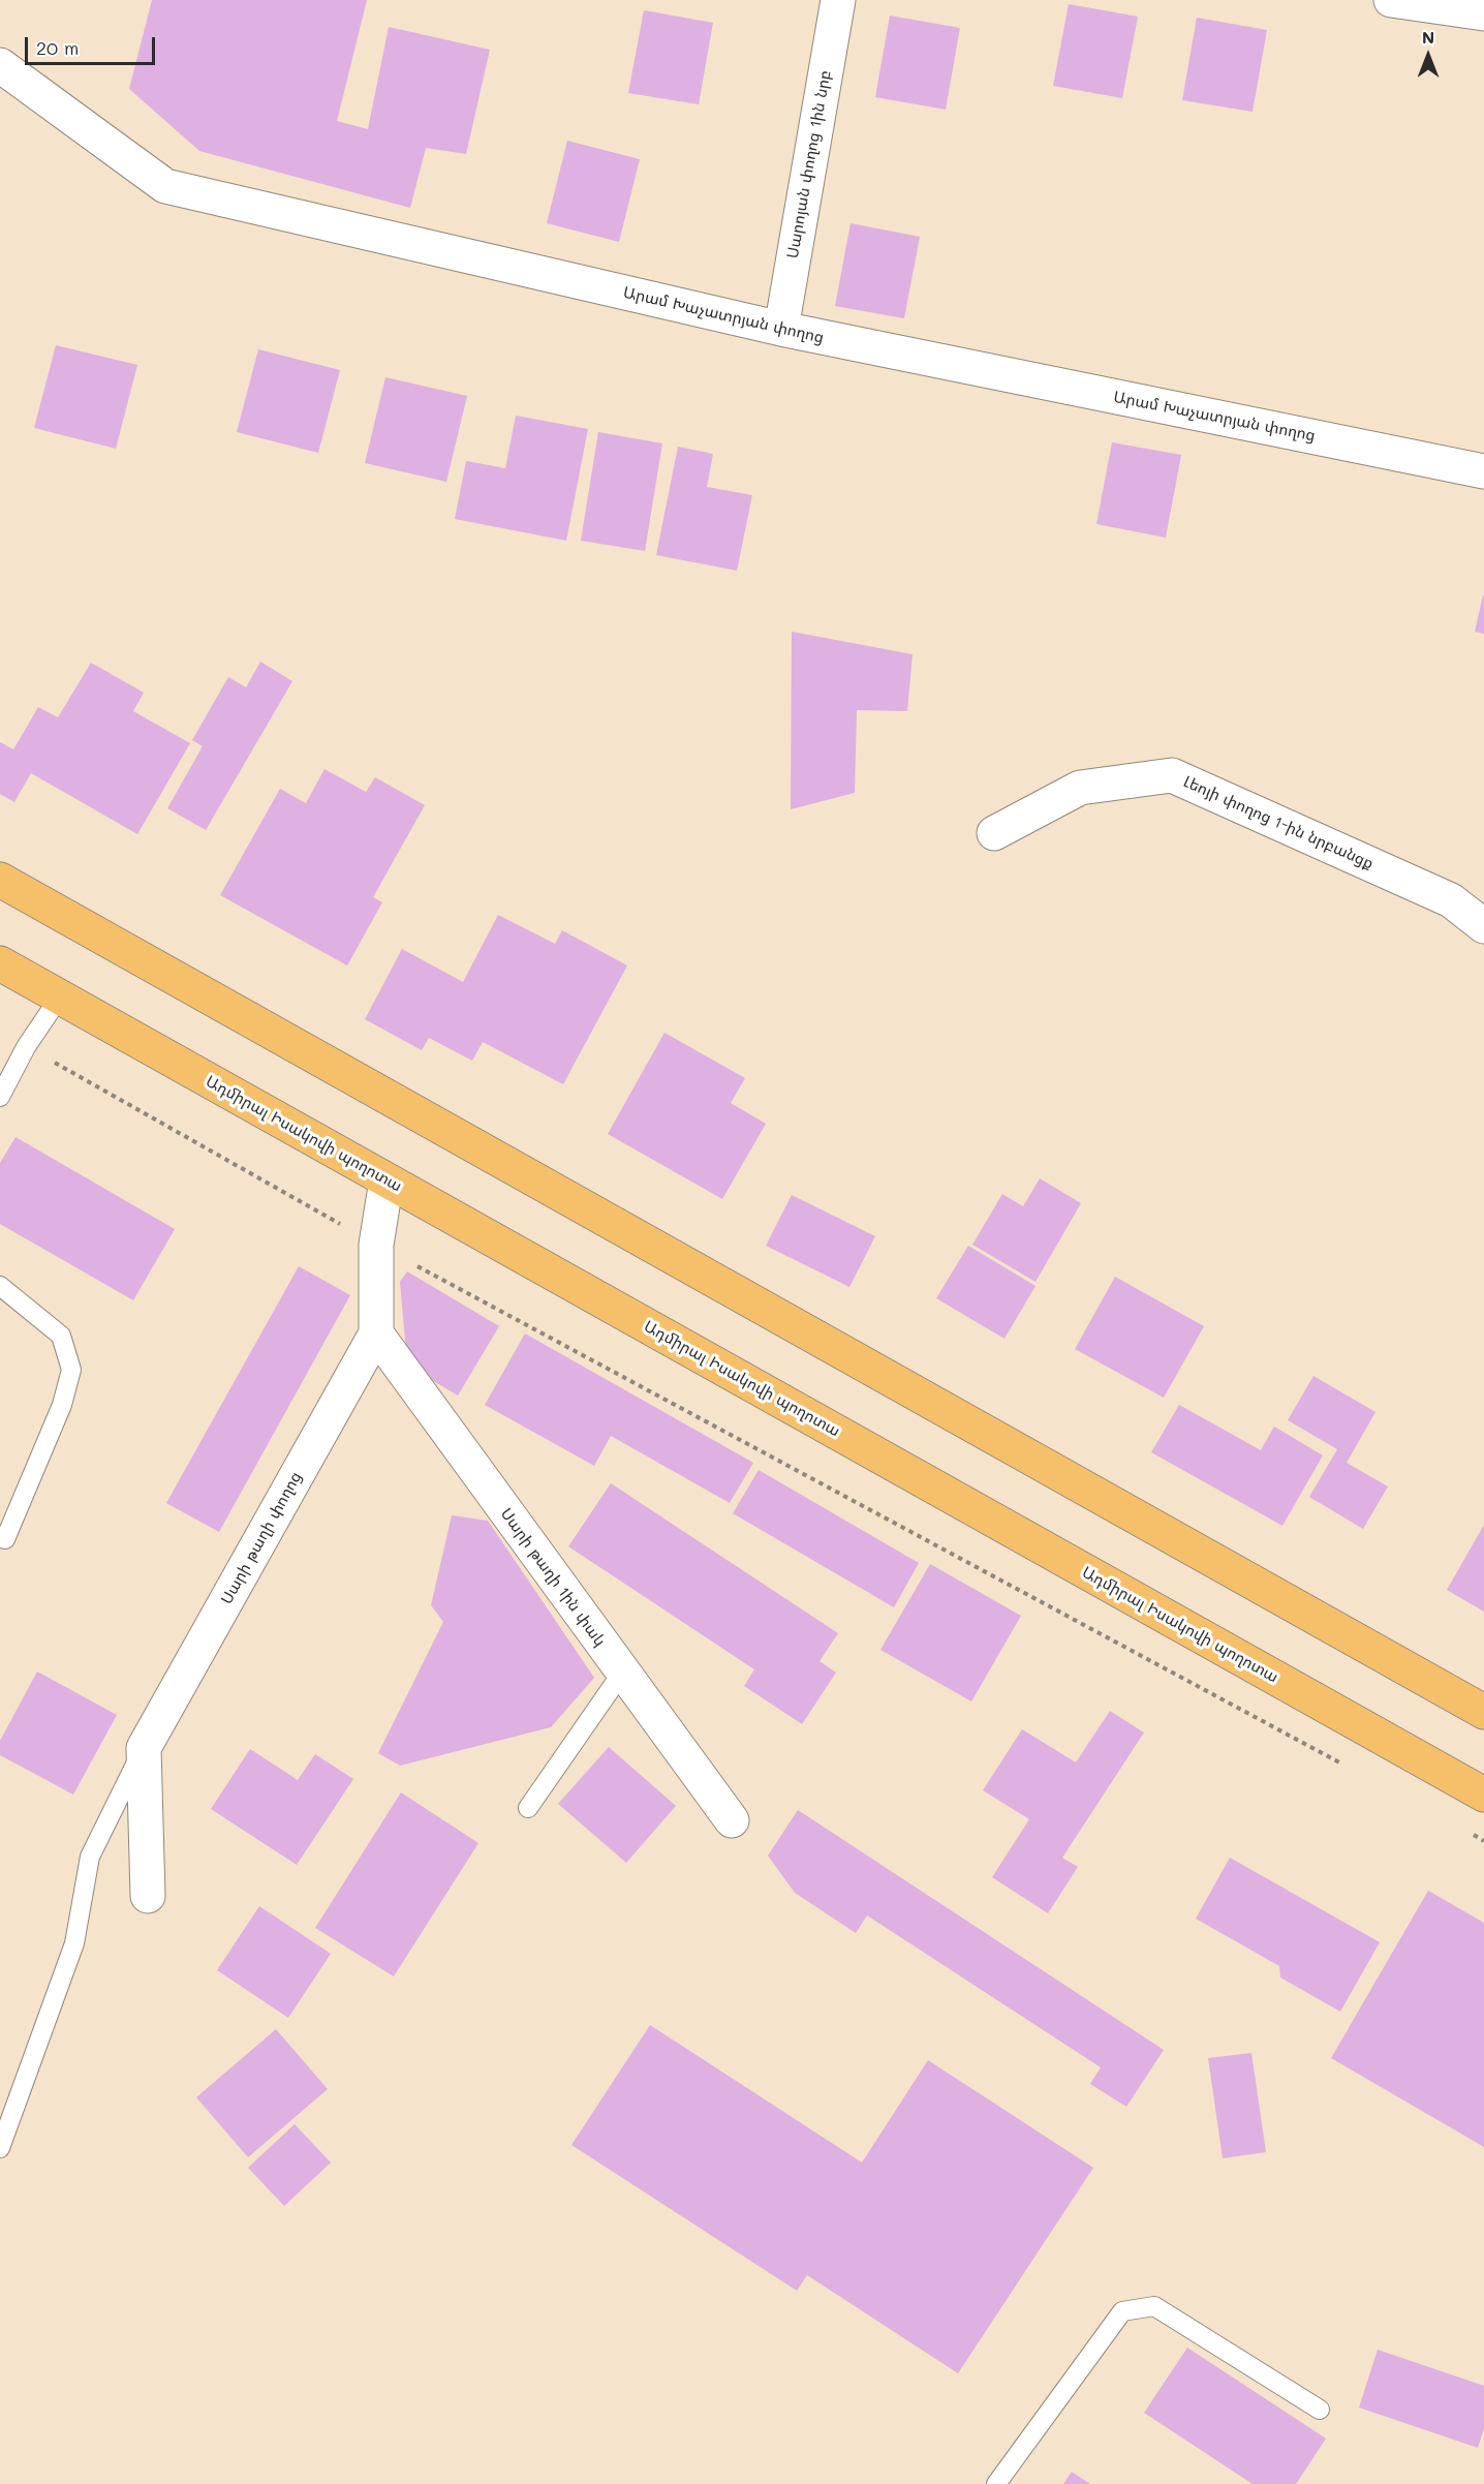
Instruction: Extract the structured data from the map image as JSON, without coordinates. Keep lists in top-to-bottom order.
{
  "streets": {
    "highway": ["Ադմիրալ Իսակովի պողոտա"],
    "street": [
      "Սարոյան փողոց 1ին նրբ",
      "Արամ Խաչատրյան փողոց",
      "Լեոյի փողոց 1-ին նրբանցք",
      "Սարի թաղի փողոց",
      "Սարի թաղի 1ին փակ"
    ]
  },
  "crossings": [
    ["Սարոյան փողոց 1ին նրբ", "Արամ Խաչատրյան փողոց"],
    ["Ադմիրալ Իսակովի պողոտա", "Սարի թաղի փողոց"],
    ["Սարի թաղի փողոց", "Սարի թաղի 1ին փակ"]
  ],
  "scale_bar": "20 m",
  "north": "top"
}
